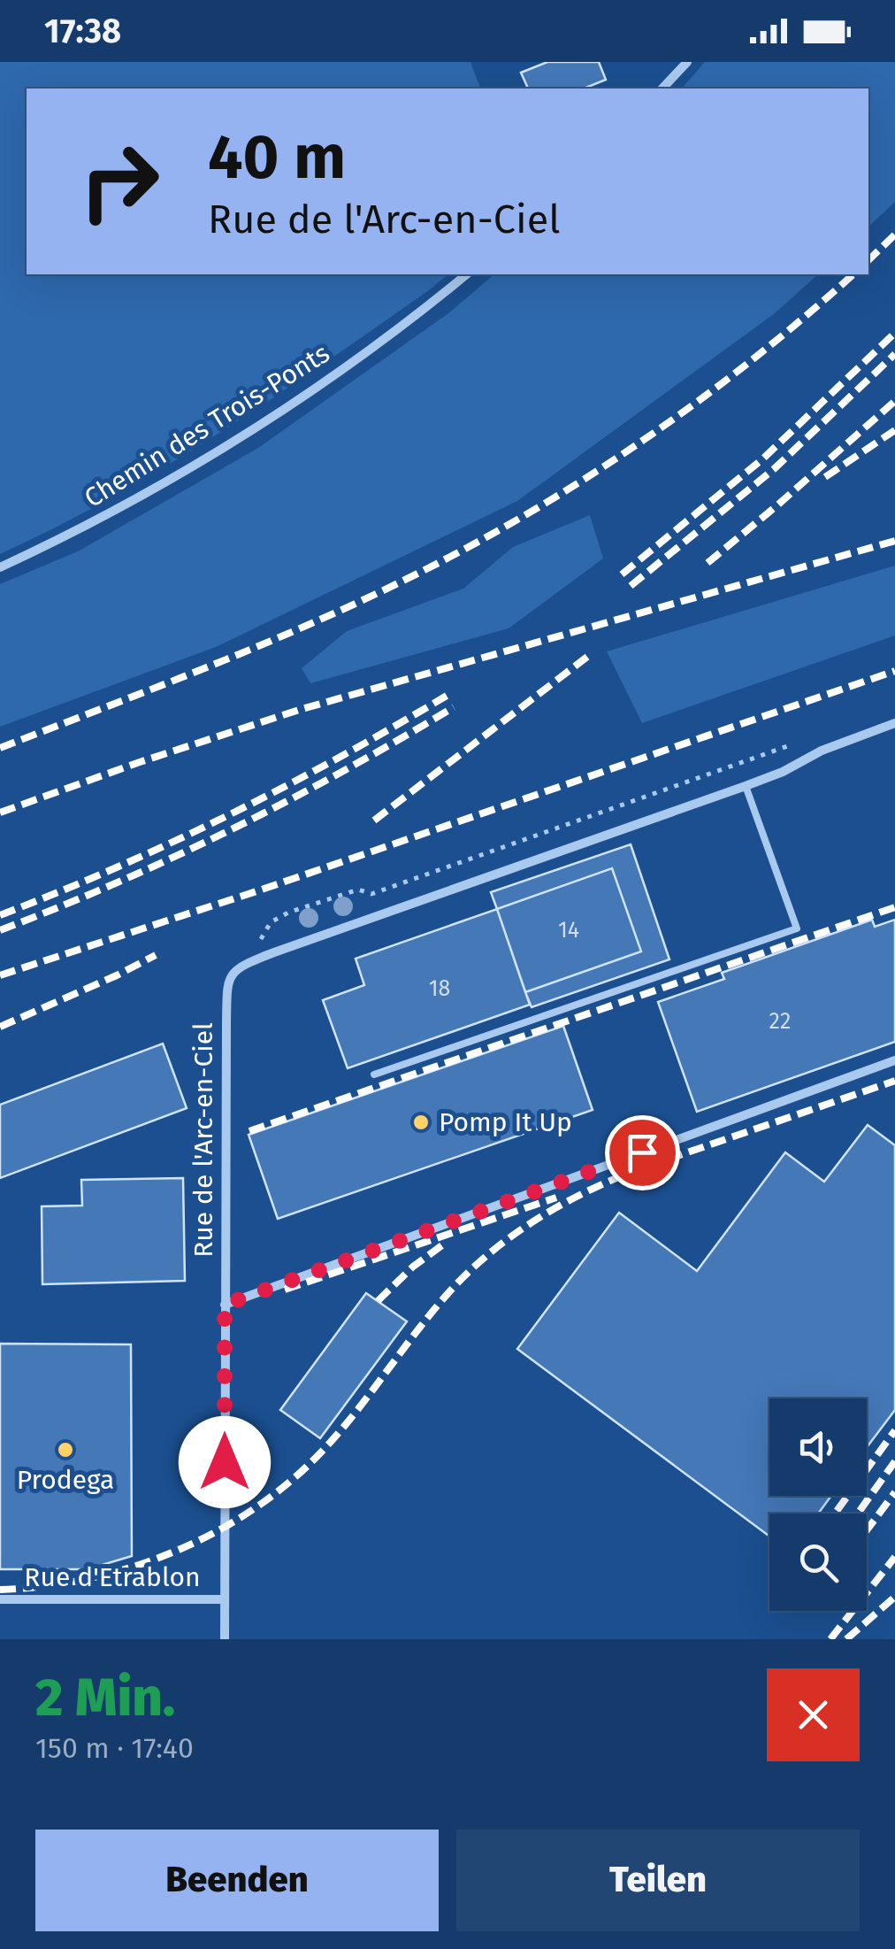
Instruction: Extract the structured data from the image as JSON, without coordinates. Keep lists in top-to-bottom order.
{
  "streets": {
    "street": ["Chemin des Trois-Ponts", "Rue de l'Arc-en-Ciel", "Rue d'Etrablon"]
  },
  "crossings": [
    ["Rue de l'Arc-en-Ciel", "Rue d'Etrablon"]
  ],
  "places": ["Pomp It Up", "Prodega"],
  "house_numbers": ["14", "18", "22"],
  "page": {
    "status": "17:38",
    "turn": ["40 m", "Rue de l'Arc-en-Ciel"],
    "heading": ["2 Min.", "150 m · 17:40"],
    "buttons": ["Beenden", "Teilen"]
  }
}
